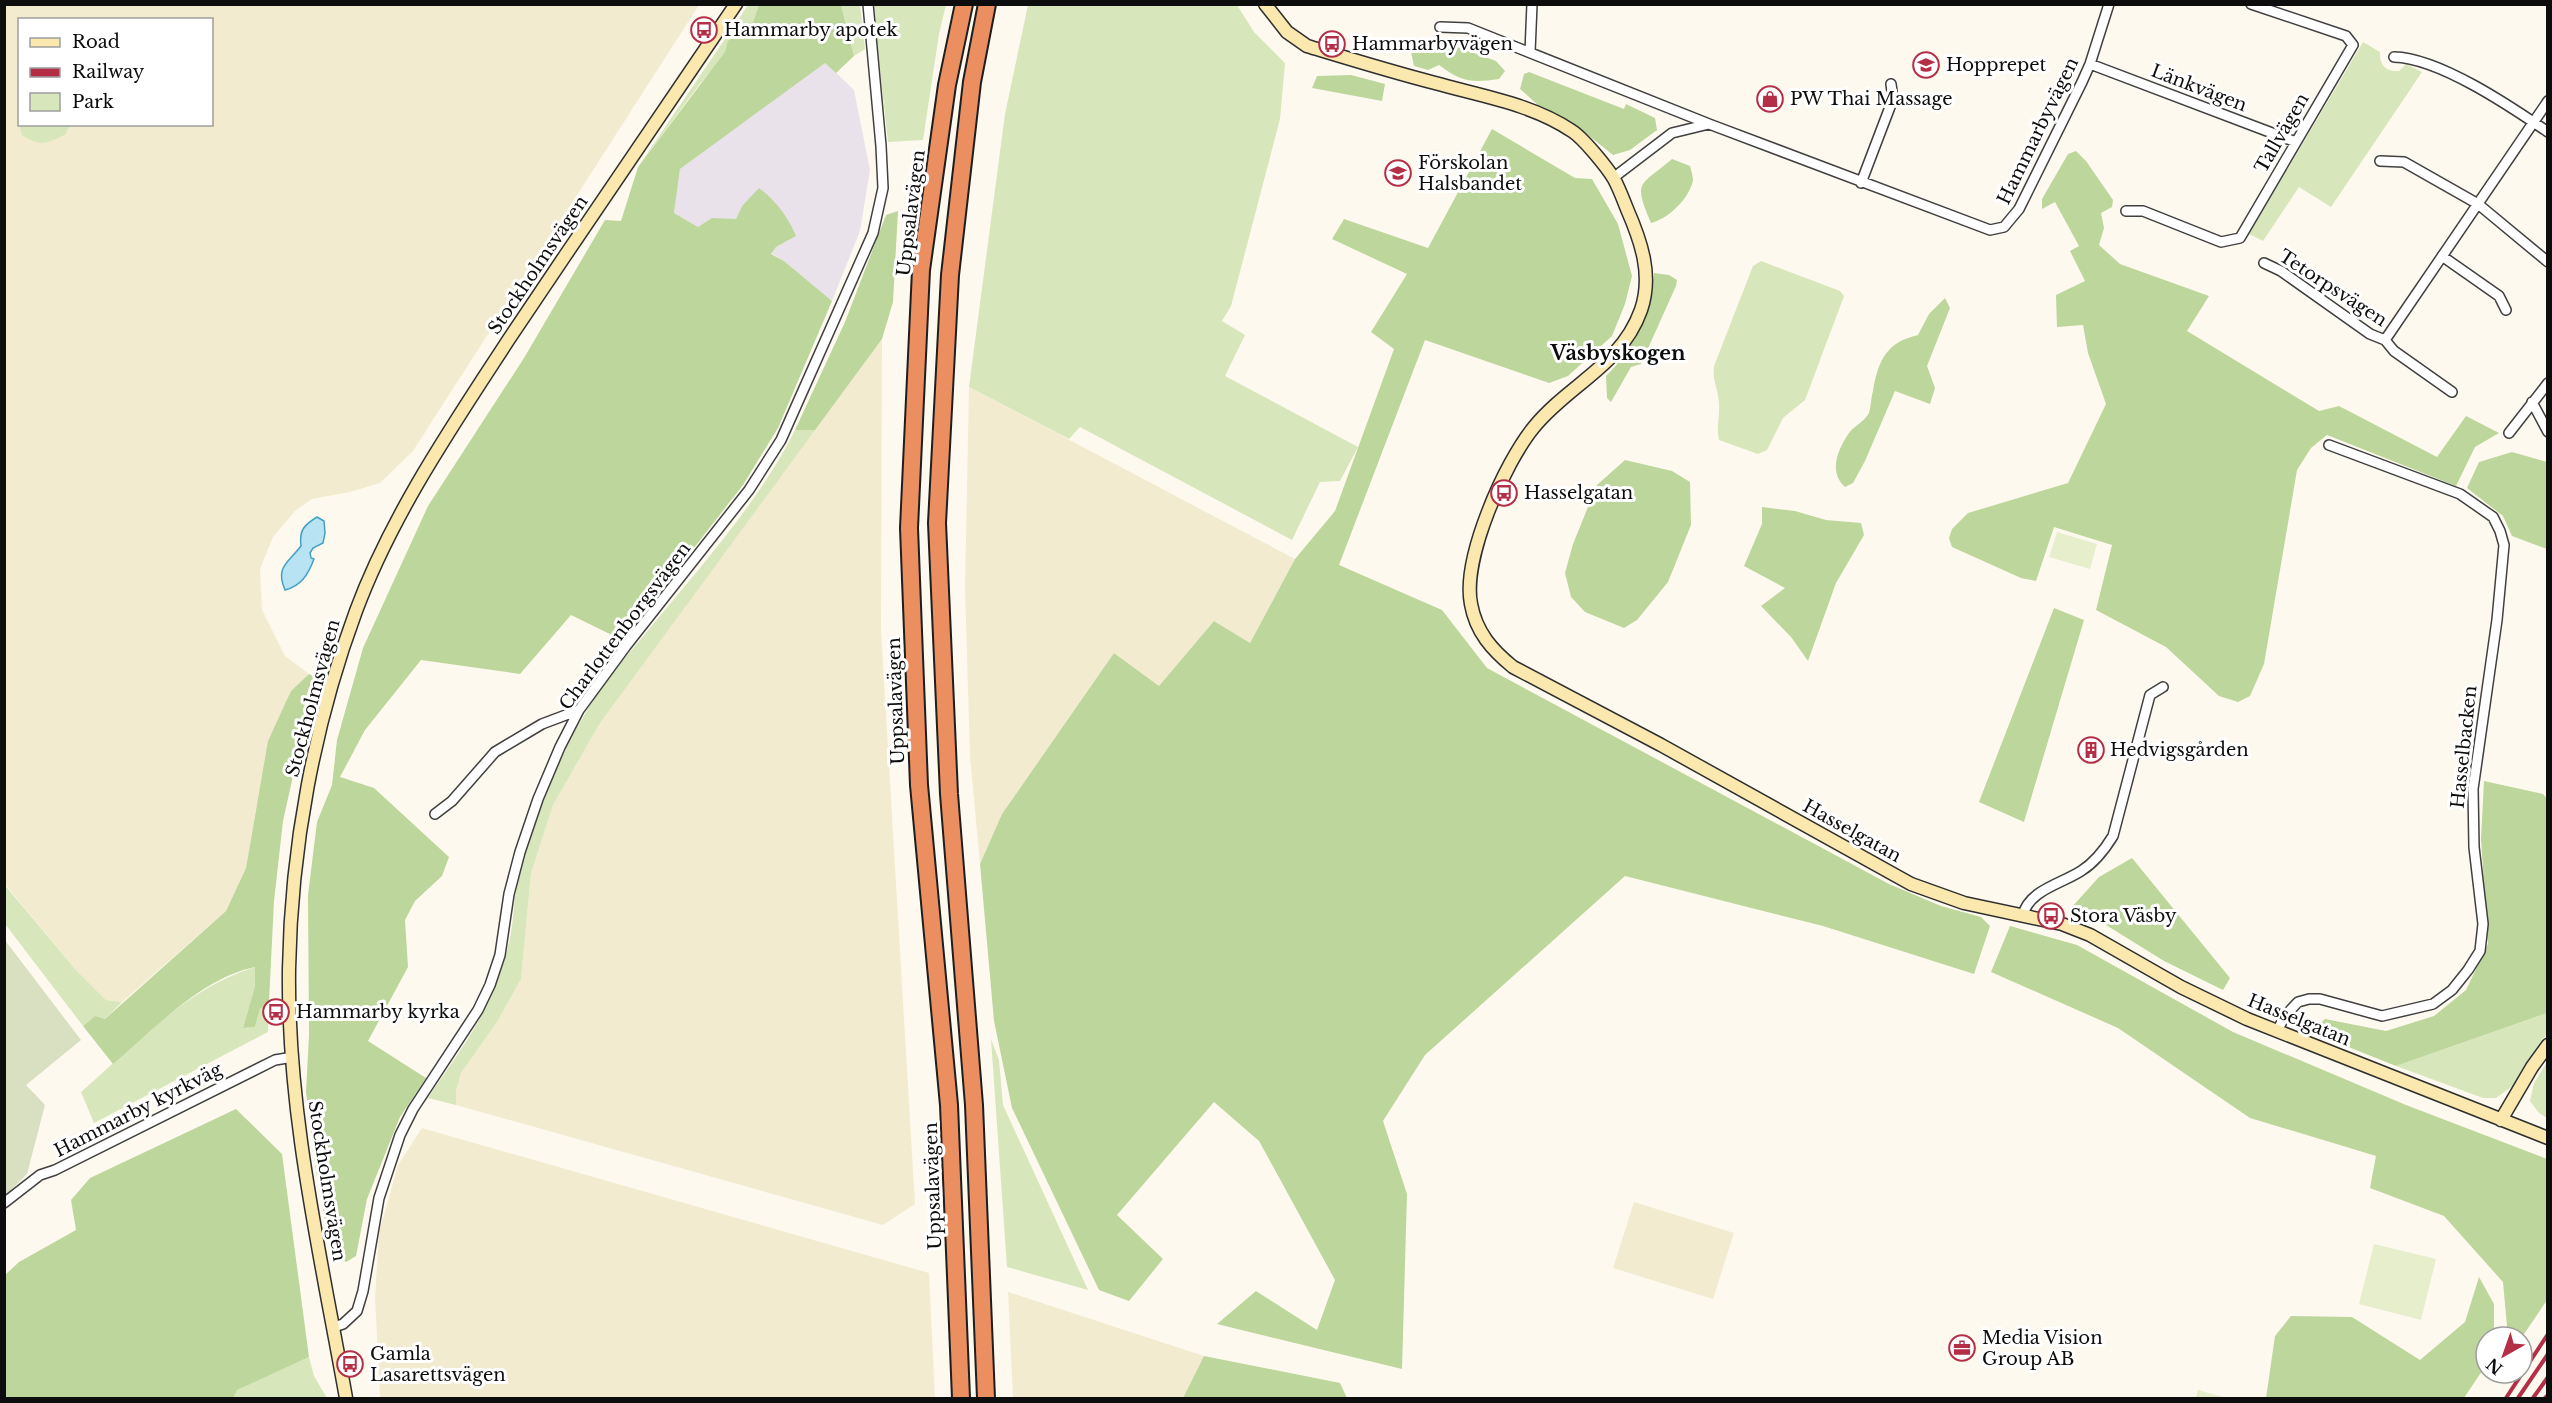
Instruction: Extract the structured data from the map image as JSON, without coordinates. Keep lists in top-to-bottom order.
{
  "streets": {
    "highway": ["Uppsalavägen"],
    "street": [
      "Länkvägen",
      "Hammarbyvägen",
      "Tallvägen",
      "Stockholmsvägen",
      "Tetorpsvägen",
      "Charlottenborgsvägen",
      "Hasselbacken",
      "Hasselgatan",
      "Hammarby kyrkväg"
    ]
  },
  "crossings": [
    ["Länkvägen", "Hammarbyvägen"],
    ["Länkvägen", "Tallvägen"],
    ["Stockholmsvägen", "Charlottenborgsvägen"],
    ["Stockholmsvägen", "Hammarby kyrkväg"],
    ["Hasselbacken", "Hasselgatan"]
  ],
  "districts": ["Väsbyskogen"],
  "places": {
    "bus stop": [
      "Hammarby apotek",
      "Hammarbyvägen",
      "Hasselgatan",
      "Stora Väsby",
      "Hammarby kyrka",
      "Gamla Lasarettsvägen"
    ],
    "school or university": ["Hopprepet", "Förskolan Halsbandet"],
    "shop": ["PW Thai Massage"],
    "building": ["Hedvigsgården"],
    "office": ["Media Vision Group AB"]
  },
  "legend": ["Road", "Railway", "Park"],
  "north": "bottom left"
}
